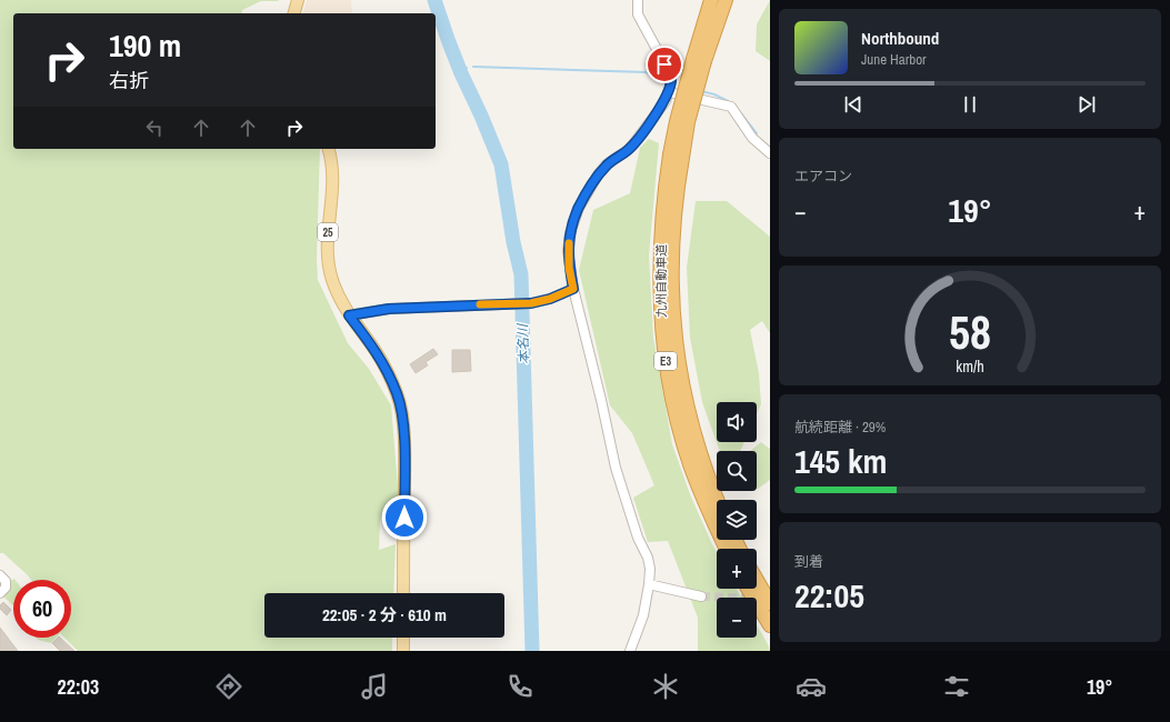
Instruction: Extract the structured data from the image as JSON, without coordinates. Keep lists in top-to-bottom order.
{
  "streets": {
    "highway": ["九州自動車道", "E3"],
    "main road": ["25"]
  },
  "water": ["本名川"],
  "page": {
    "turn": ["190 m", "右折"],
    "song": ["Northbound", "June Harbor"],
    "tile": [
      "エアコン",
      ["航続距離 · 29%", "145 km"],
      ["到着", "22:05"]
    ],
    "heat": ["−", "19°", "+"],
    "map_buttons": ["+", "−"],
    "limit": "60",
    "trip": "22:05 · 2 分 · 610 m",
    "tabs": ["22:03", "19°"],
    "gauge": ["58", "km/h"]
  }
}
